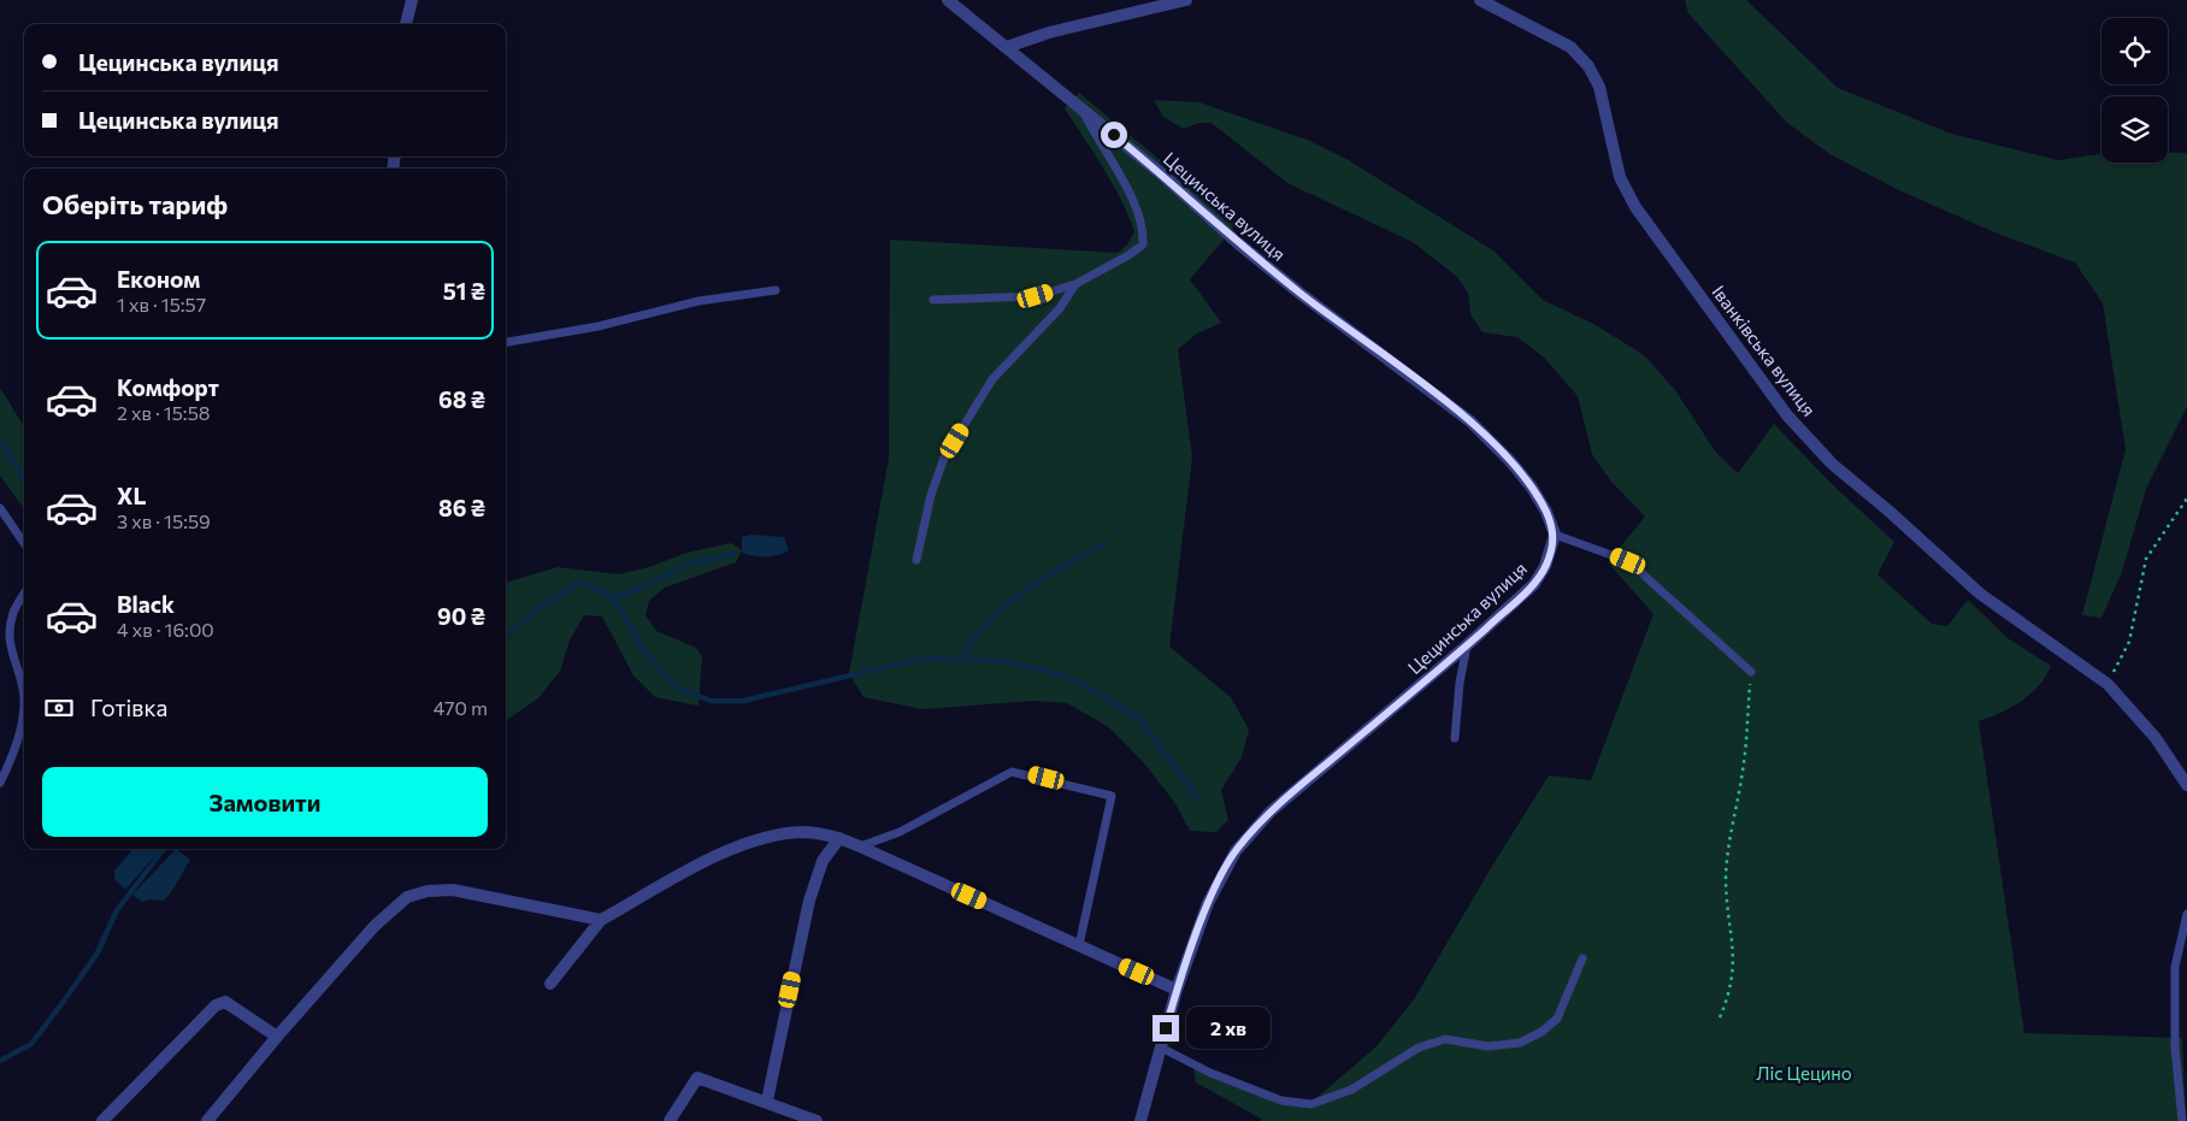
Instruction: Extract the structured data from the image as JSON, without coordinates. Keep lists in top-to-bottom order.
{
  "streets": {
    "street": ["Цецинська вулиця", "Іванківська вулиця"]
  },
  "parks": ["Ліс Цецино"],
  "page": {
    "banner": ["Цецинська вулиця", "Цецинська вулиця"],
    "heading": "Оберіть тариф",
    "list": [
      {
        "name": "Економ",
        "note": "1 хв · 15:57",
        "value": "51 ₴"
      },
      {
        "name": "Комфорт",
        "note": "2 хв · 15:58",
        "value": "68 ₴"
      },
      {
        "name": "XL",
        "note": "3 хв · 15:59",
        "value": "86 ₴"
      },
      {
        "name": "Black",
        "note": "4 хв · 16:00",
        "value": "90 ₴"
      }
    ],
    "pay": ["Готівка", "470 m"],
    "buttons": "Замовити",
    "bubble": "2 хв"
  }
}
